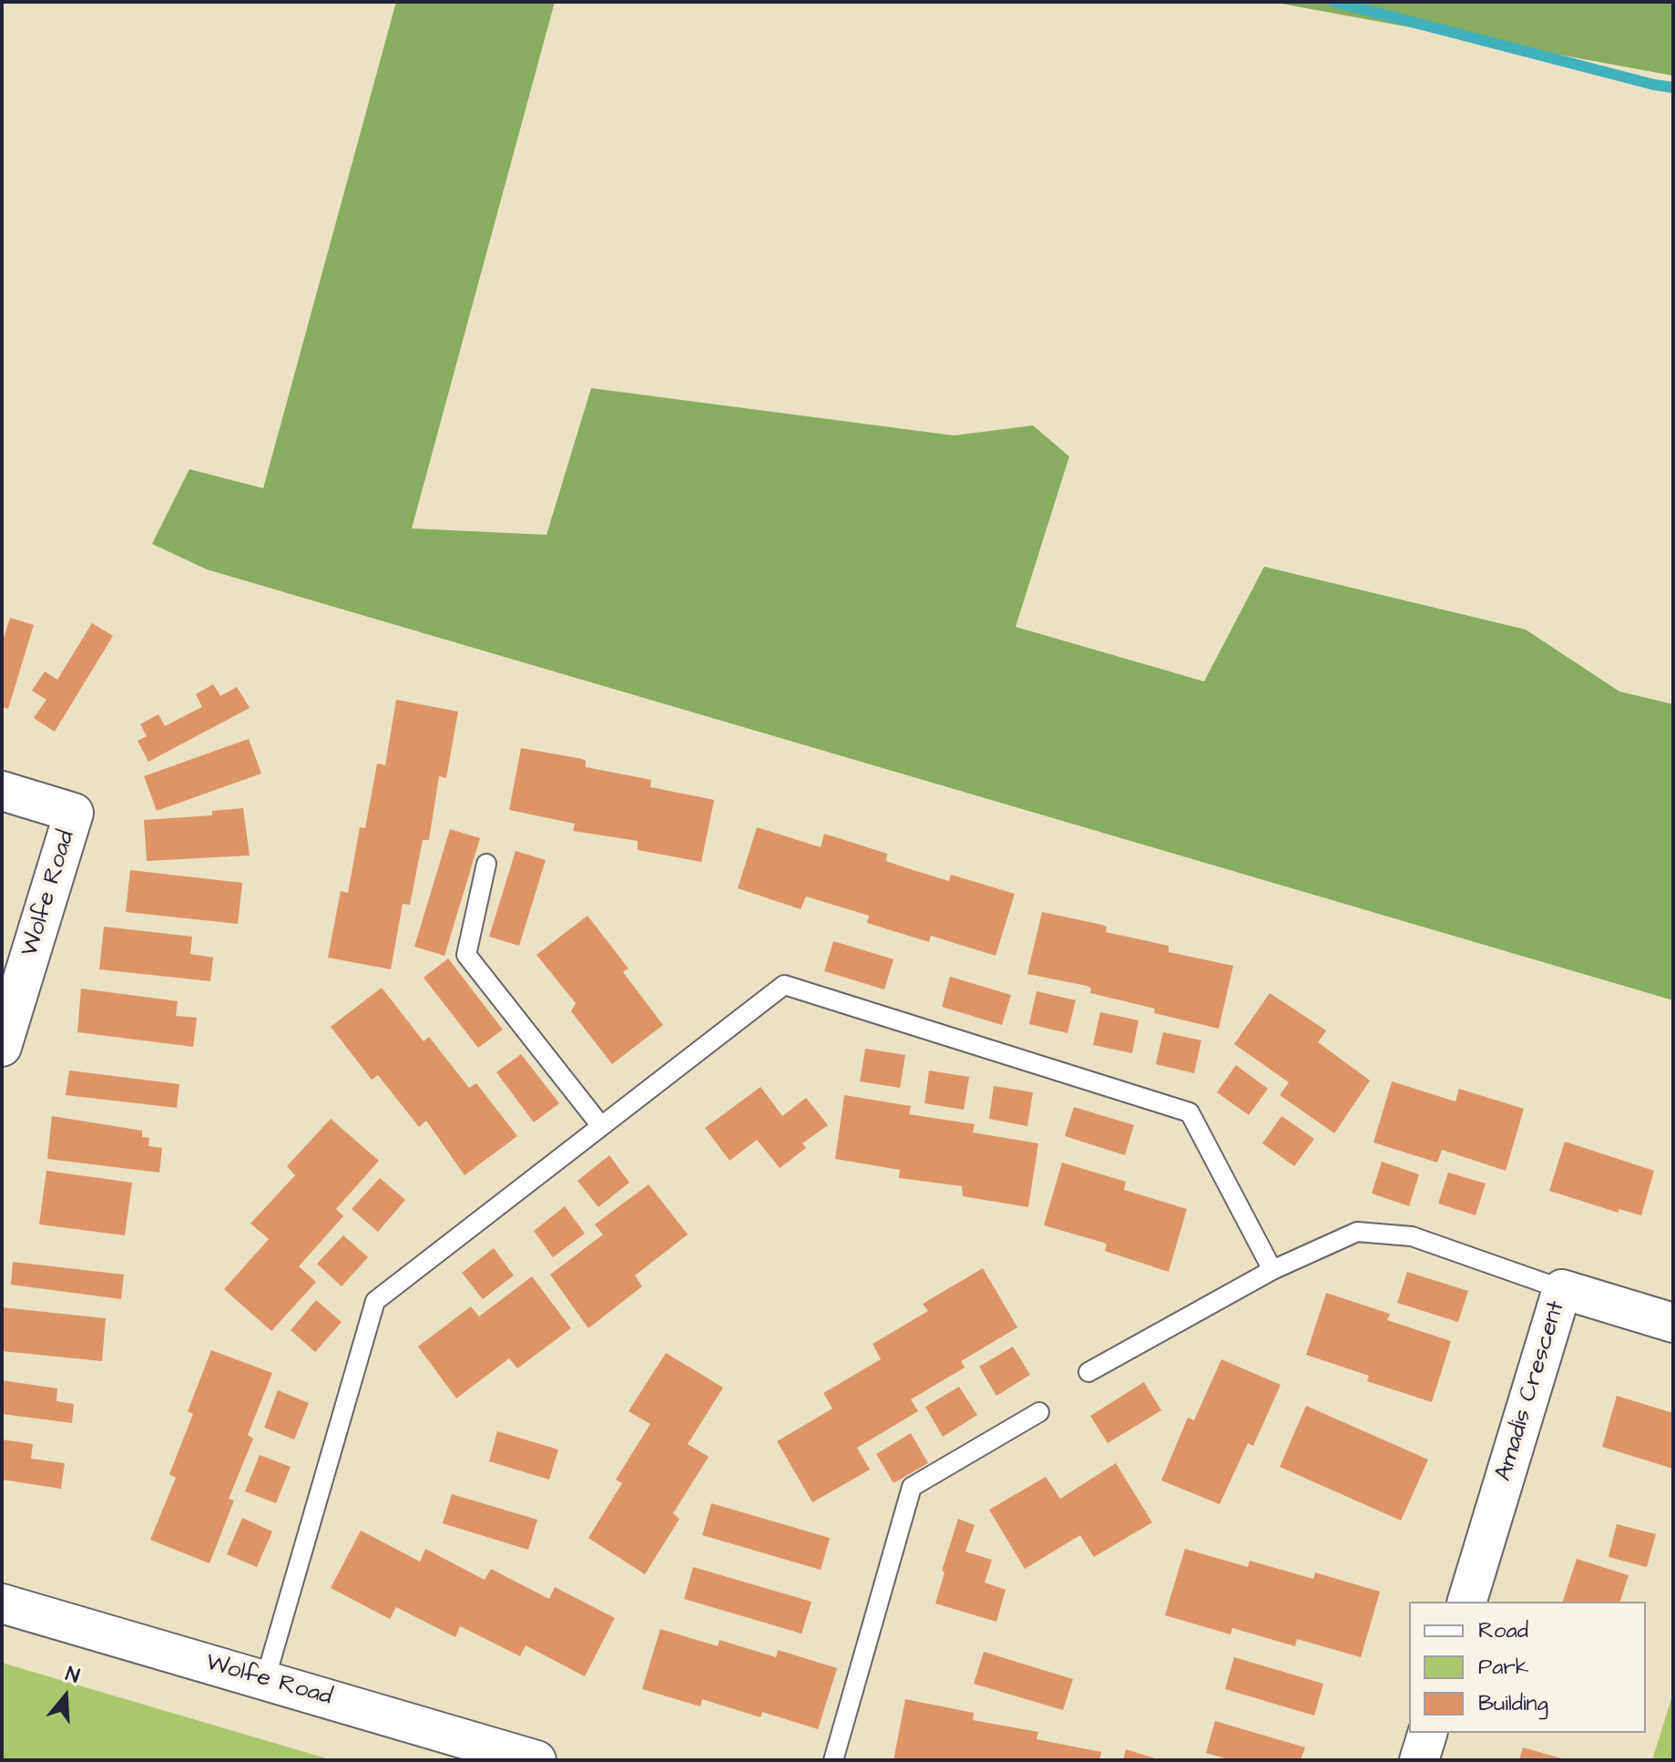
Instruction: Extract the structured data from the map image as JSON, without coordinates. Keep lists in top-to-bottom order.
{
  "streets": {
    "street": ["Wolfe Road", "Amadis Crescent"]
  },
  "legend": ["Road", "Park", "Building"],
  "north": "top"
}
